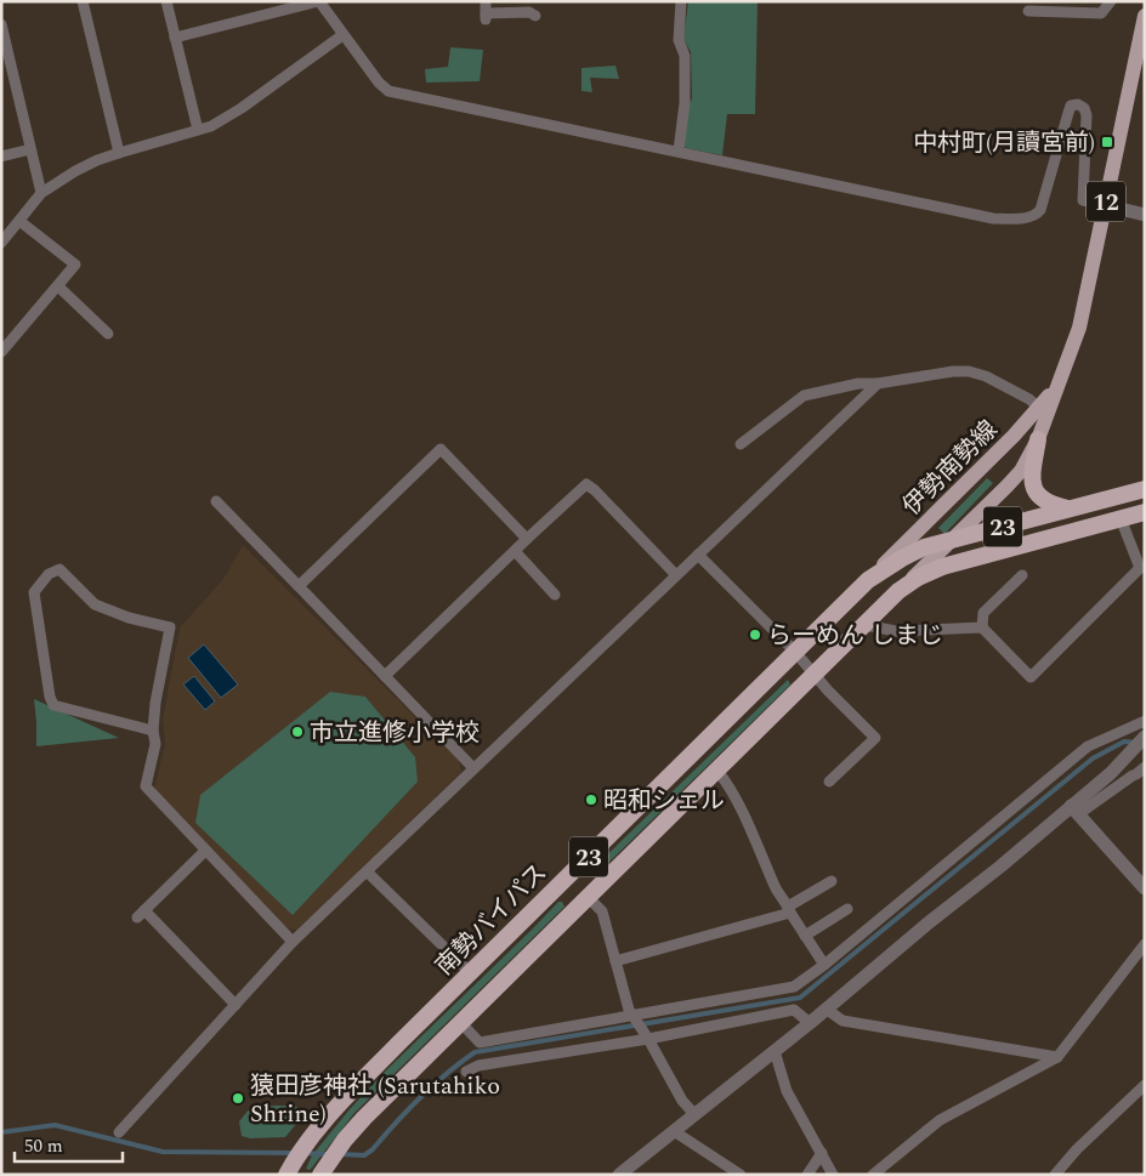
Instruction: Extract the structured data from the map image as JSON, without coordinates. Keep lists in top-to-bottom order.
{
  "streets": {
    "highway": ["23", "南勢バイパス"],
    "main road": ["12", "伊勢南勢線"]
  },
  "crossings": [
    ["伊勢南勢線", "23"],
    ["伊勢南勢線", "南勢バイパス"]
  ],
  "places": {
    "transit": ["中村町(月讀宮前)"],
    "other": [
      "らーめん しまじ",
      "市立進修小学校",
      "昭和シェル",
      "猿田彦神社 (Sarutahiko Shrine)"
    ]
  },
  "scale_bar": "50 m"
}
